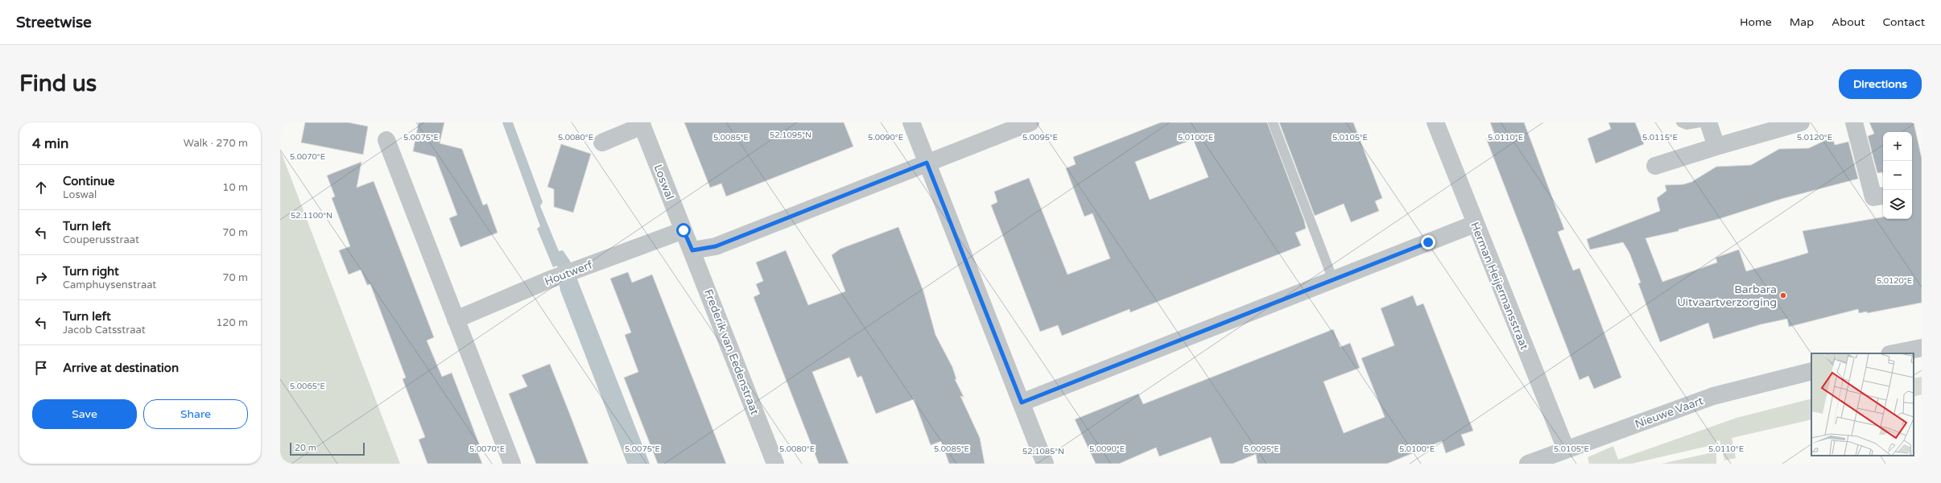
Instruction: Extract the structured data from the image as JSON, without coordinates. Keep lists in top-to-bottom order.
{
  "streets": {
    "street": [
      "Loswal",
      "Houtwerf",
      "Herman Heijermansstraat",
      "Frederik van Eedenstraat",
      "Nieuwe Vaart"
    ]
  },
  "crossings": [
    ["Loswal", "Houtwerf"],
    ["Loswal", "Frederik van Eedenstraat"],
    ["Houtwerf", "Frederik van Eedenstraat"],
    ["Herman Heijermansstraat", "Nieuwe Vaart"]
  ],
  "places": ["Barbara Uitvaartverzorging"],
  "scale_bar": "20 m",
  "page": {
    "header": "Streetwise",
    "nav": [
      "Home",
      "Map",
      "About",
      "Contact"
    ],
    "buttons": [
      "Directions",
      ["Save", "Share"]
    ],
    "title": "Find us",
    "heading": ["4 min", "Walk · 270 m"],
    "map_buttons": ["+", "−"],
    "list": [
      ["Continue", "Loswal", "10 m"],
      ["Turn left", "Couperusstraat", "70 m"],
      ["Turn right", "Camphuysenstraat", "70 m"],
      ["Turn left", "Jacob Catsstraat", "120 m"],
      "Arrive at destination"
    ],
    "scale": "20 m"
  },
  "coordinates": [
    "52.1095°N",
    "5.0075°E",
    "5.0080°E",
    "5.0085°E",
    "5.0090°E",
    "5.0095°E",
    "5.0100°E",
    "5.0105°E",
    "5.0110°E",
    "5.0115°E",
    "5.0120°E",
    "5.0070°E",
    "52.1100°N",
    "5.0065°E",
    "52.1085°N"
  ]
}
